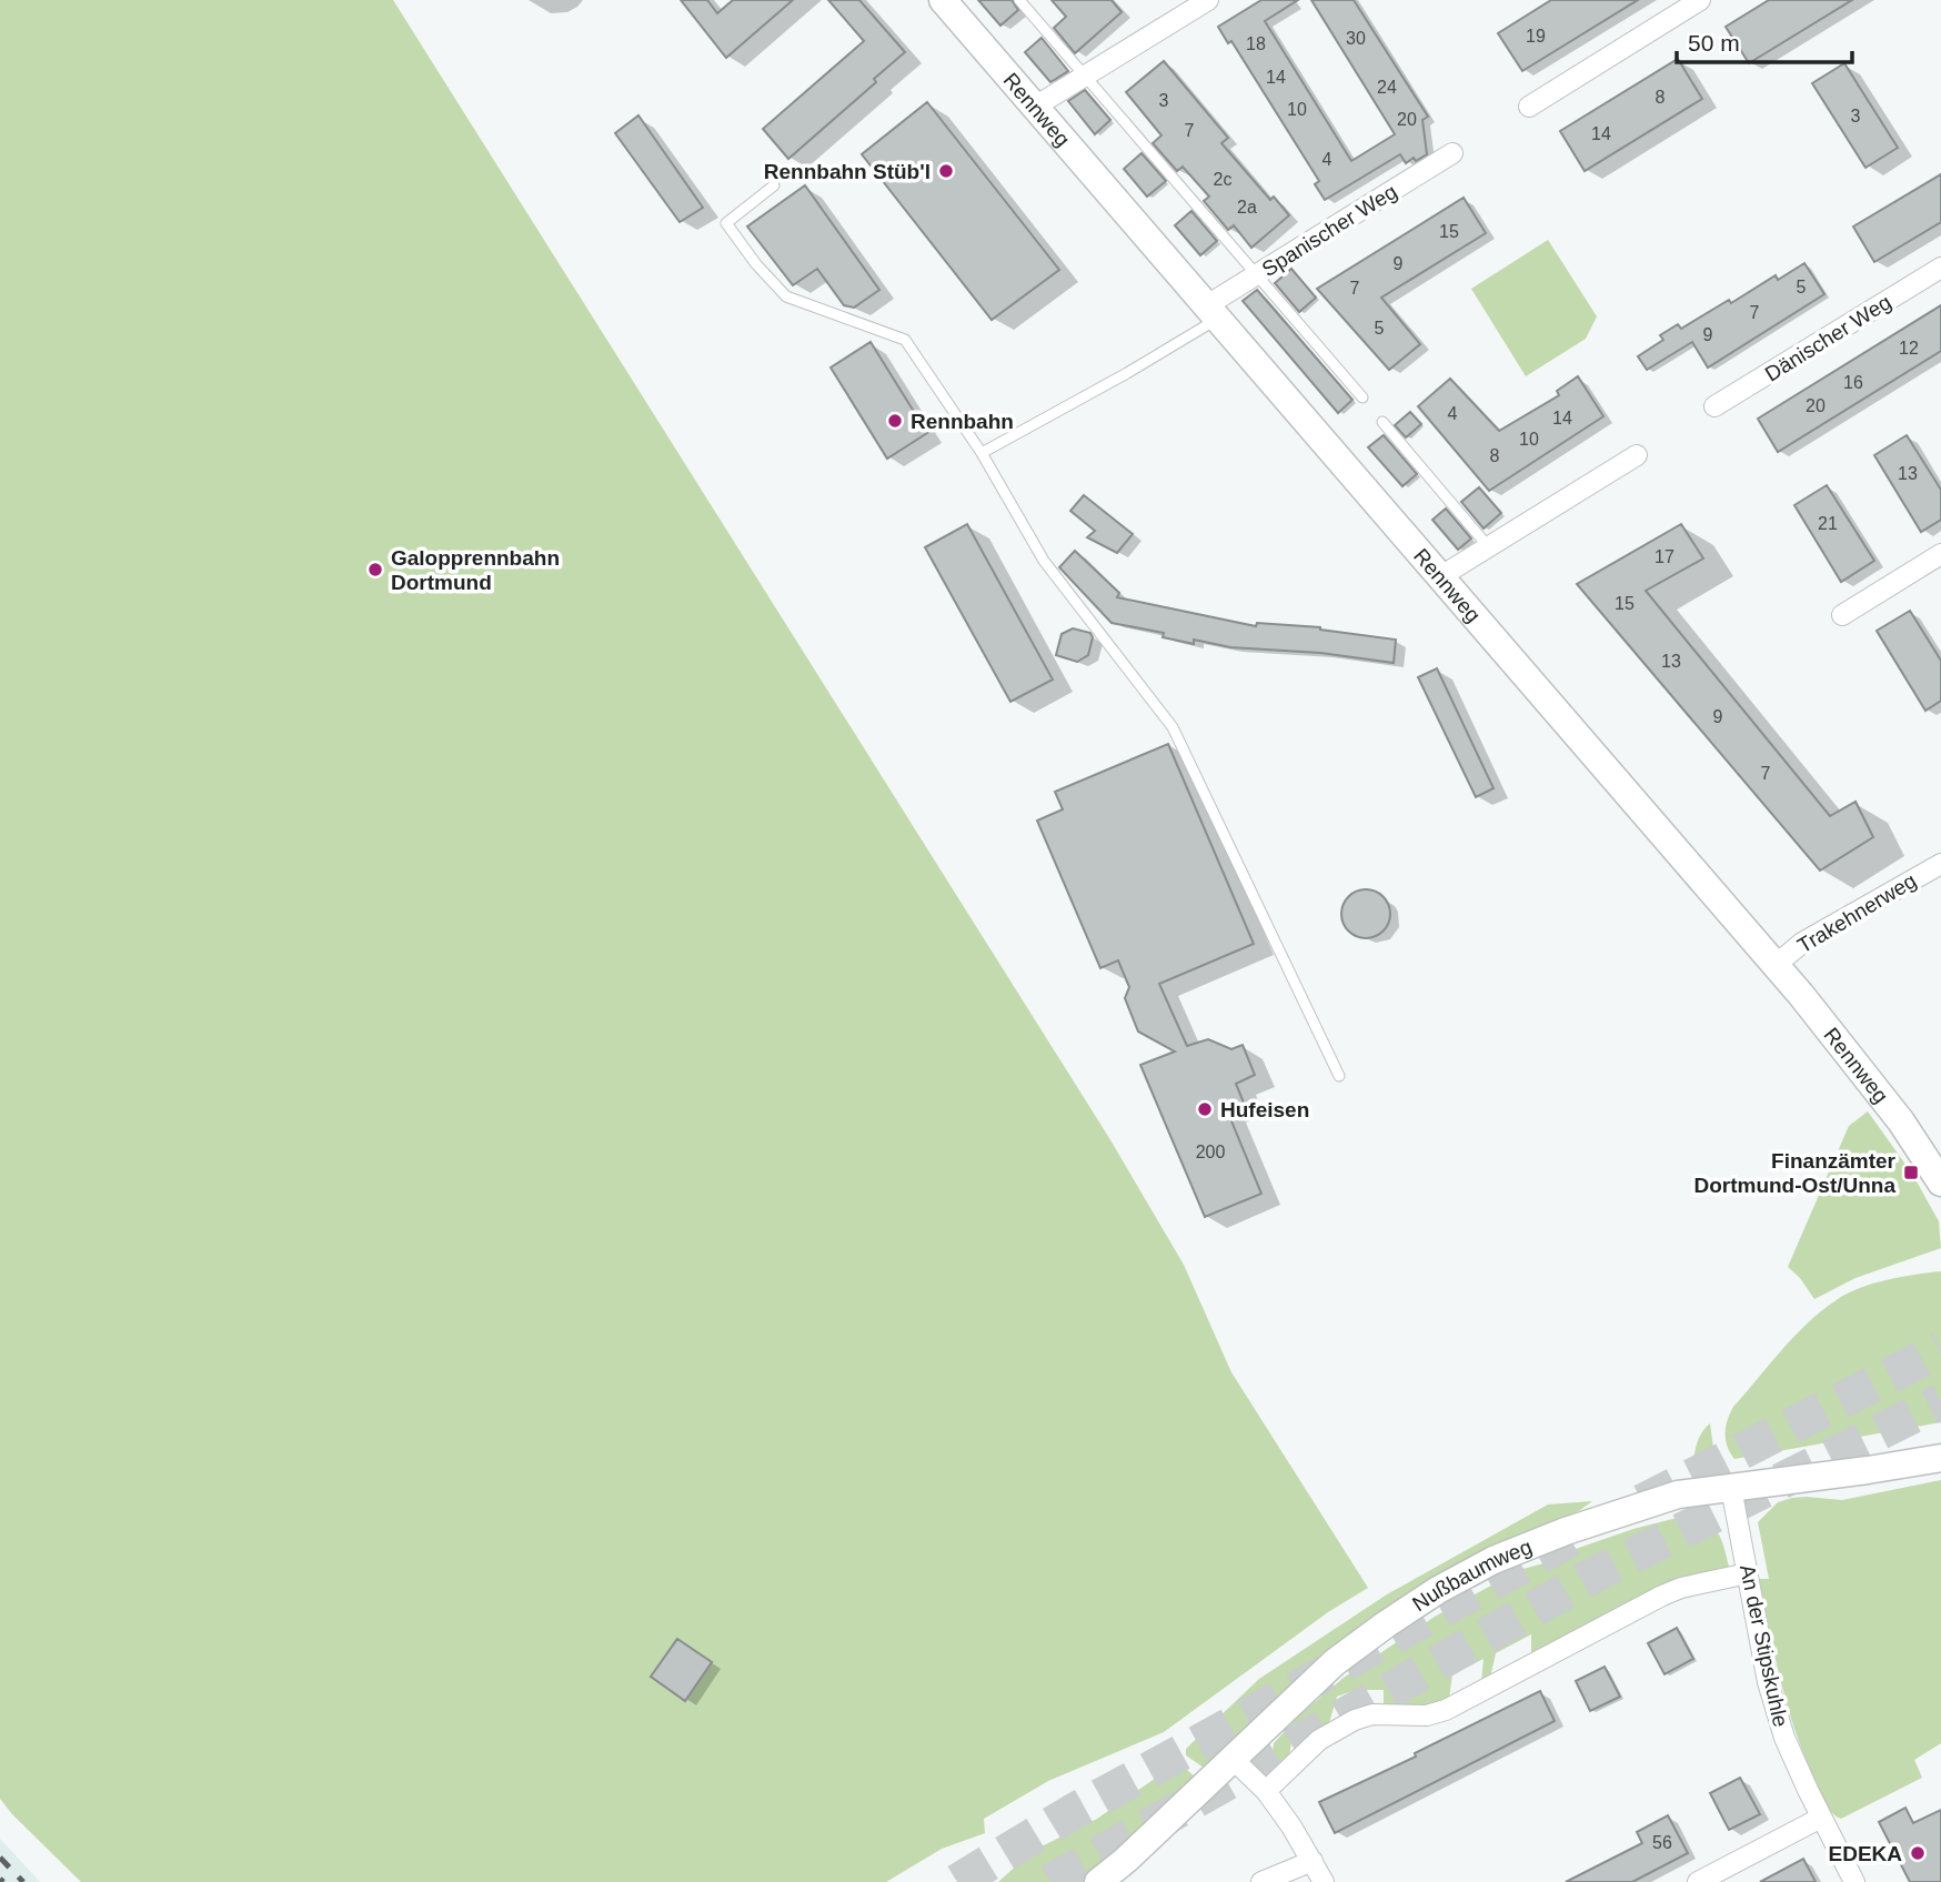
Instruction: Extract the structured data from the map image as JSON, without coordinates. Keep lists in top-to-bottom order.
{
  "streets": {
    "street": [
      "Rennweg",
      "Spanischer Weg",
      "Dänischer Weg",
      "Trakehnerweg",
      "Nußbaumweg",
      "An der Stipskuhle"
    ]
  },
  "crossings": [
    ["Rennweg", "Spanischer Weg"],
    ["Rennweg", "Trakehnerweg"],
    ["Nußbaumweg", "An der Stipskuhle"]
  ],
  "places": {
    "other": [
      "Rennbahn Stüb'l",
      "Rennbahn",
      "Galopprennbahn Dortmund",
      "Hufeisen",
      "EDEKA"
    ],
    "transit": ["Finanzämter Dortmund-Ost/Unna"]
  },
  "house_numbers": [
    "19",
    "30",
    "18",
    "14",
    "24",
    "8",
    "3",
    "10",
    "3",
    "20",
    "7",
    "14",
    "4",
    "2c",
    "2a",
    "15",
    "9",
    "5",
    "7",
    "7",
    "5",
    "9",
    "12",
    "16",
    "20",
    "4",
    "14",
    "10",
    "8",
    "13",
    "21",
    "17",
    "15",
    "13",
    "9",
    "7",
    "200",
    "56"
  ],
  "scale_bar": "50 m"
}
